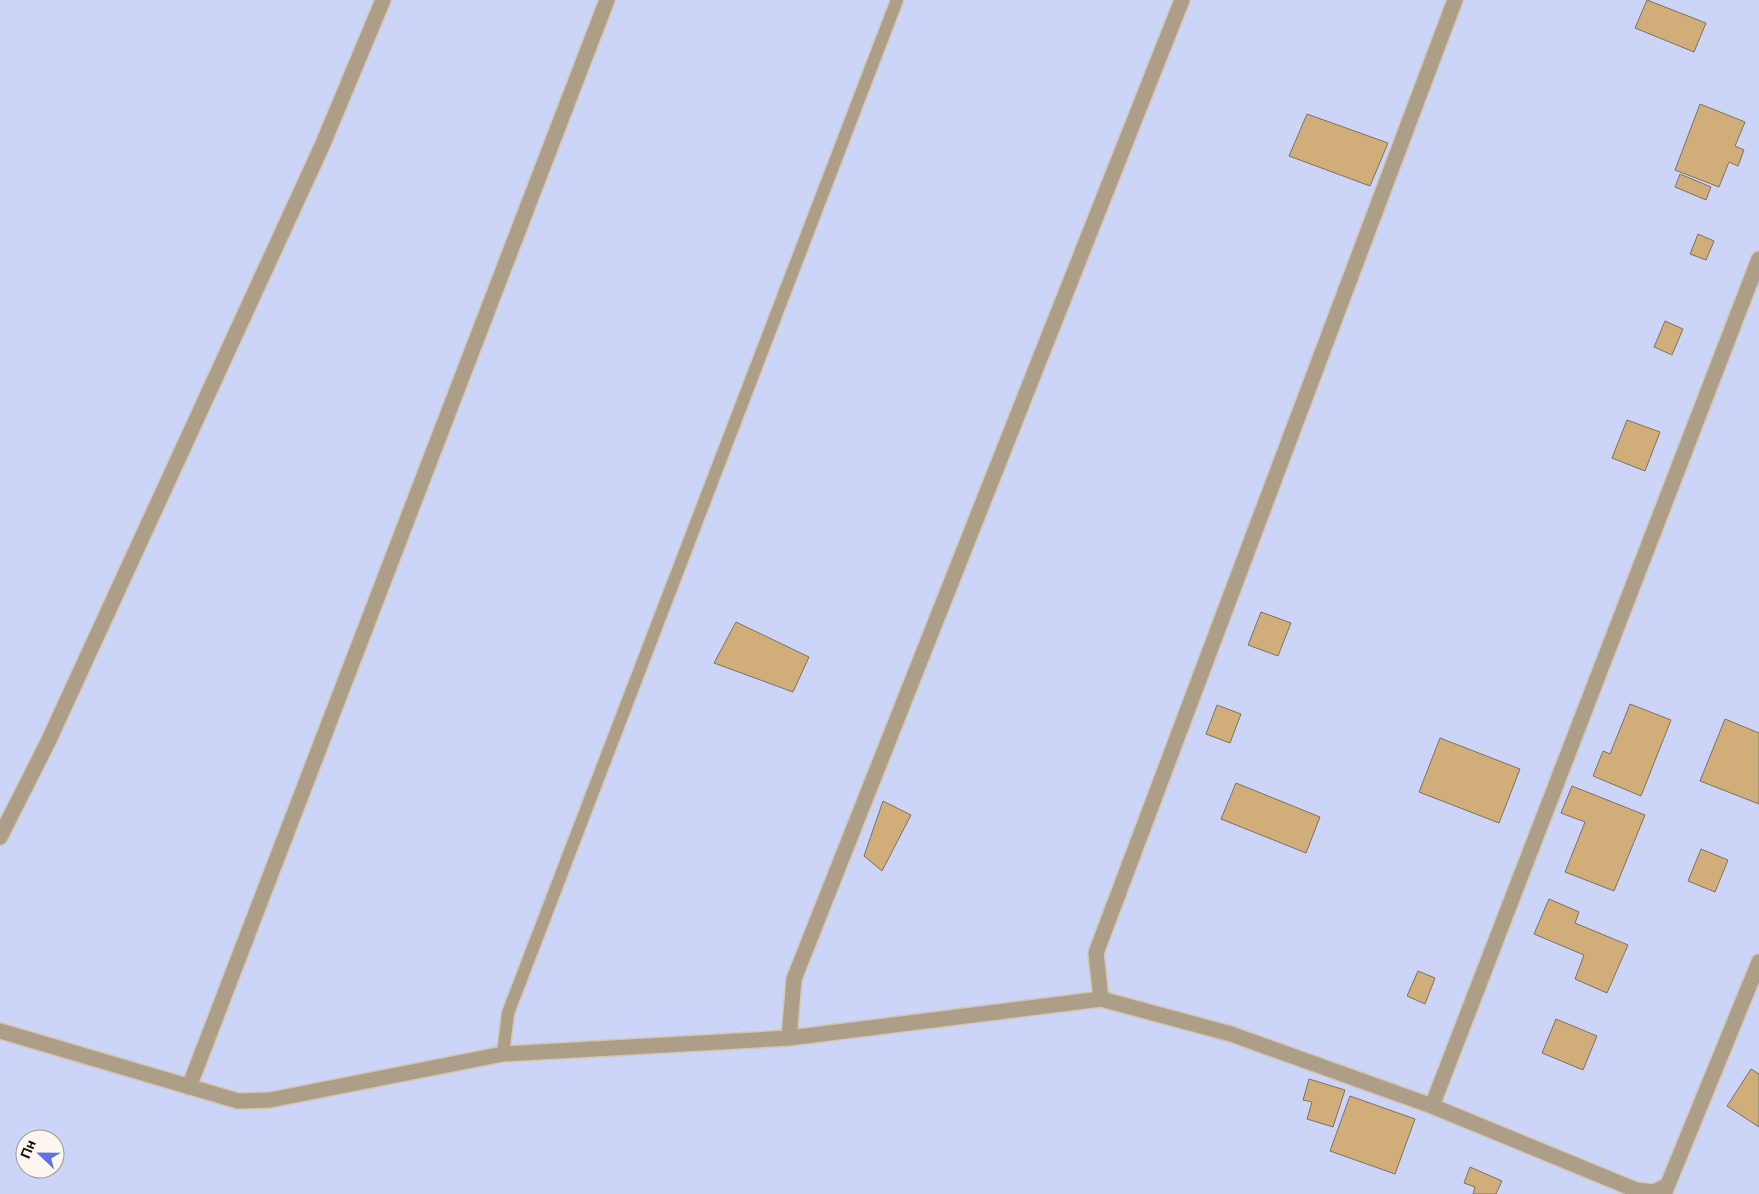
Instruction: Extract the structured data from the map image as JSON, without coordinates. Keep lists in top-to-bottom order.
{
  "north": "left"
}
